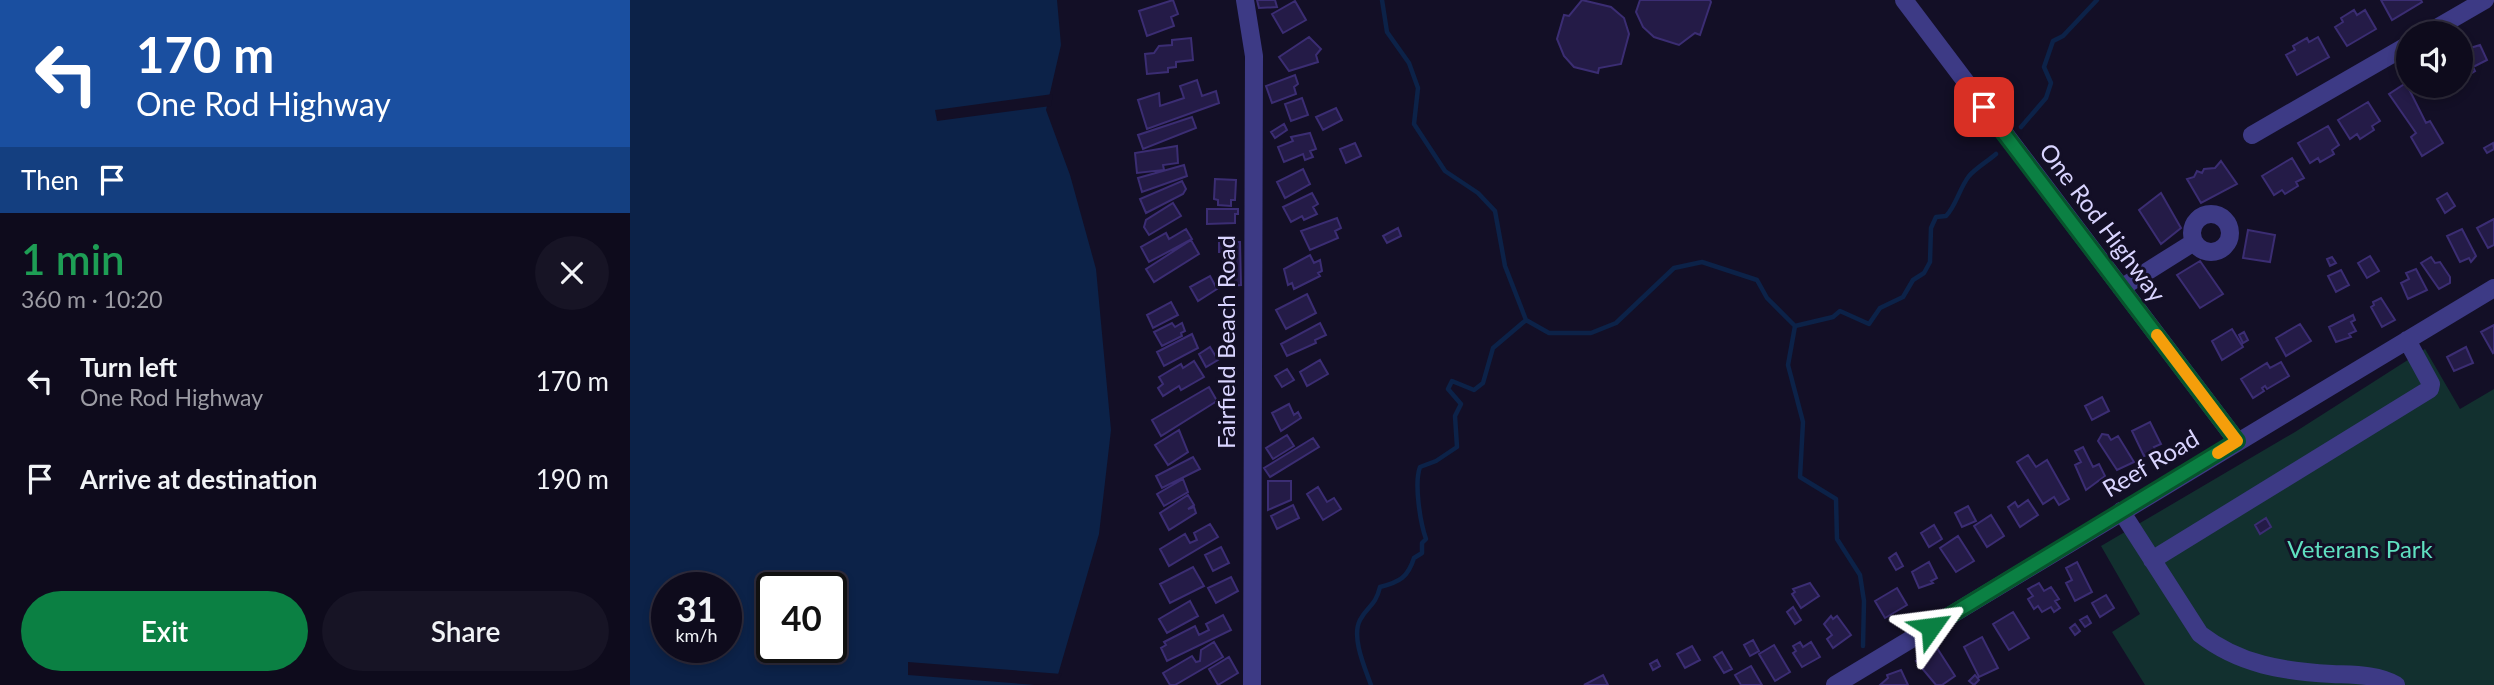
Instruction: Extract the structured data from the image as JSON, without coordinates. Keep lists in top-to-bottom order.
{
  "streets": {
    "street": ["One Rod Highway", "Fairfield Beach Road", "Reef Road"]
  },
  "crossings": [
    ["One Rod Highway", "Reef Road"]
  ],
  "parks": ["Veterans Park"],
  "page": {
    "turn": ["170 m", "One Rod Highway"],
    "then": "Then",
    "heading": ["1 min", "360 m · 10:20"],
    "list": [
      {
        "name": "Turn left",
        "note": "One Rod Highway",
        "value": "170 m"
      },
      {
        "name": "Arrive at destination",
        "value": "190 m"
      }
    ],
    "speed": "31 km/h",
    "limit": "40",
    "buttons": ["Exit", "Share"]
  }
}
